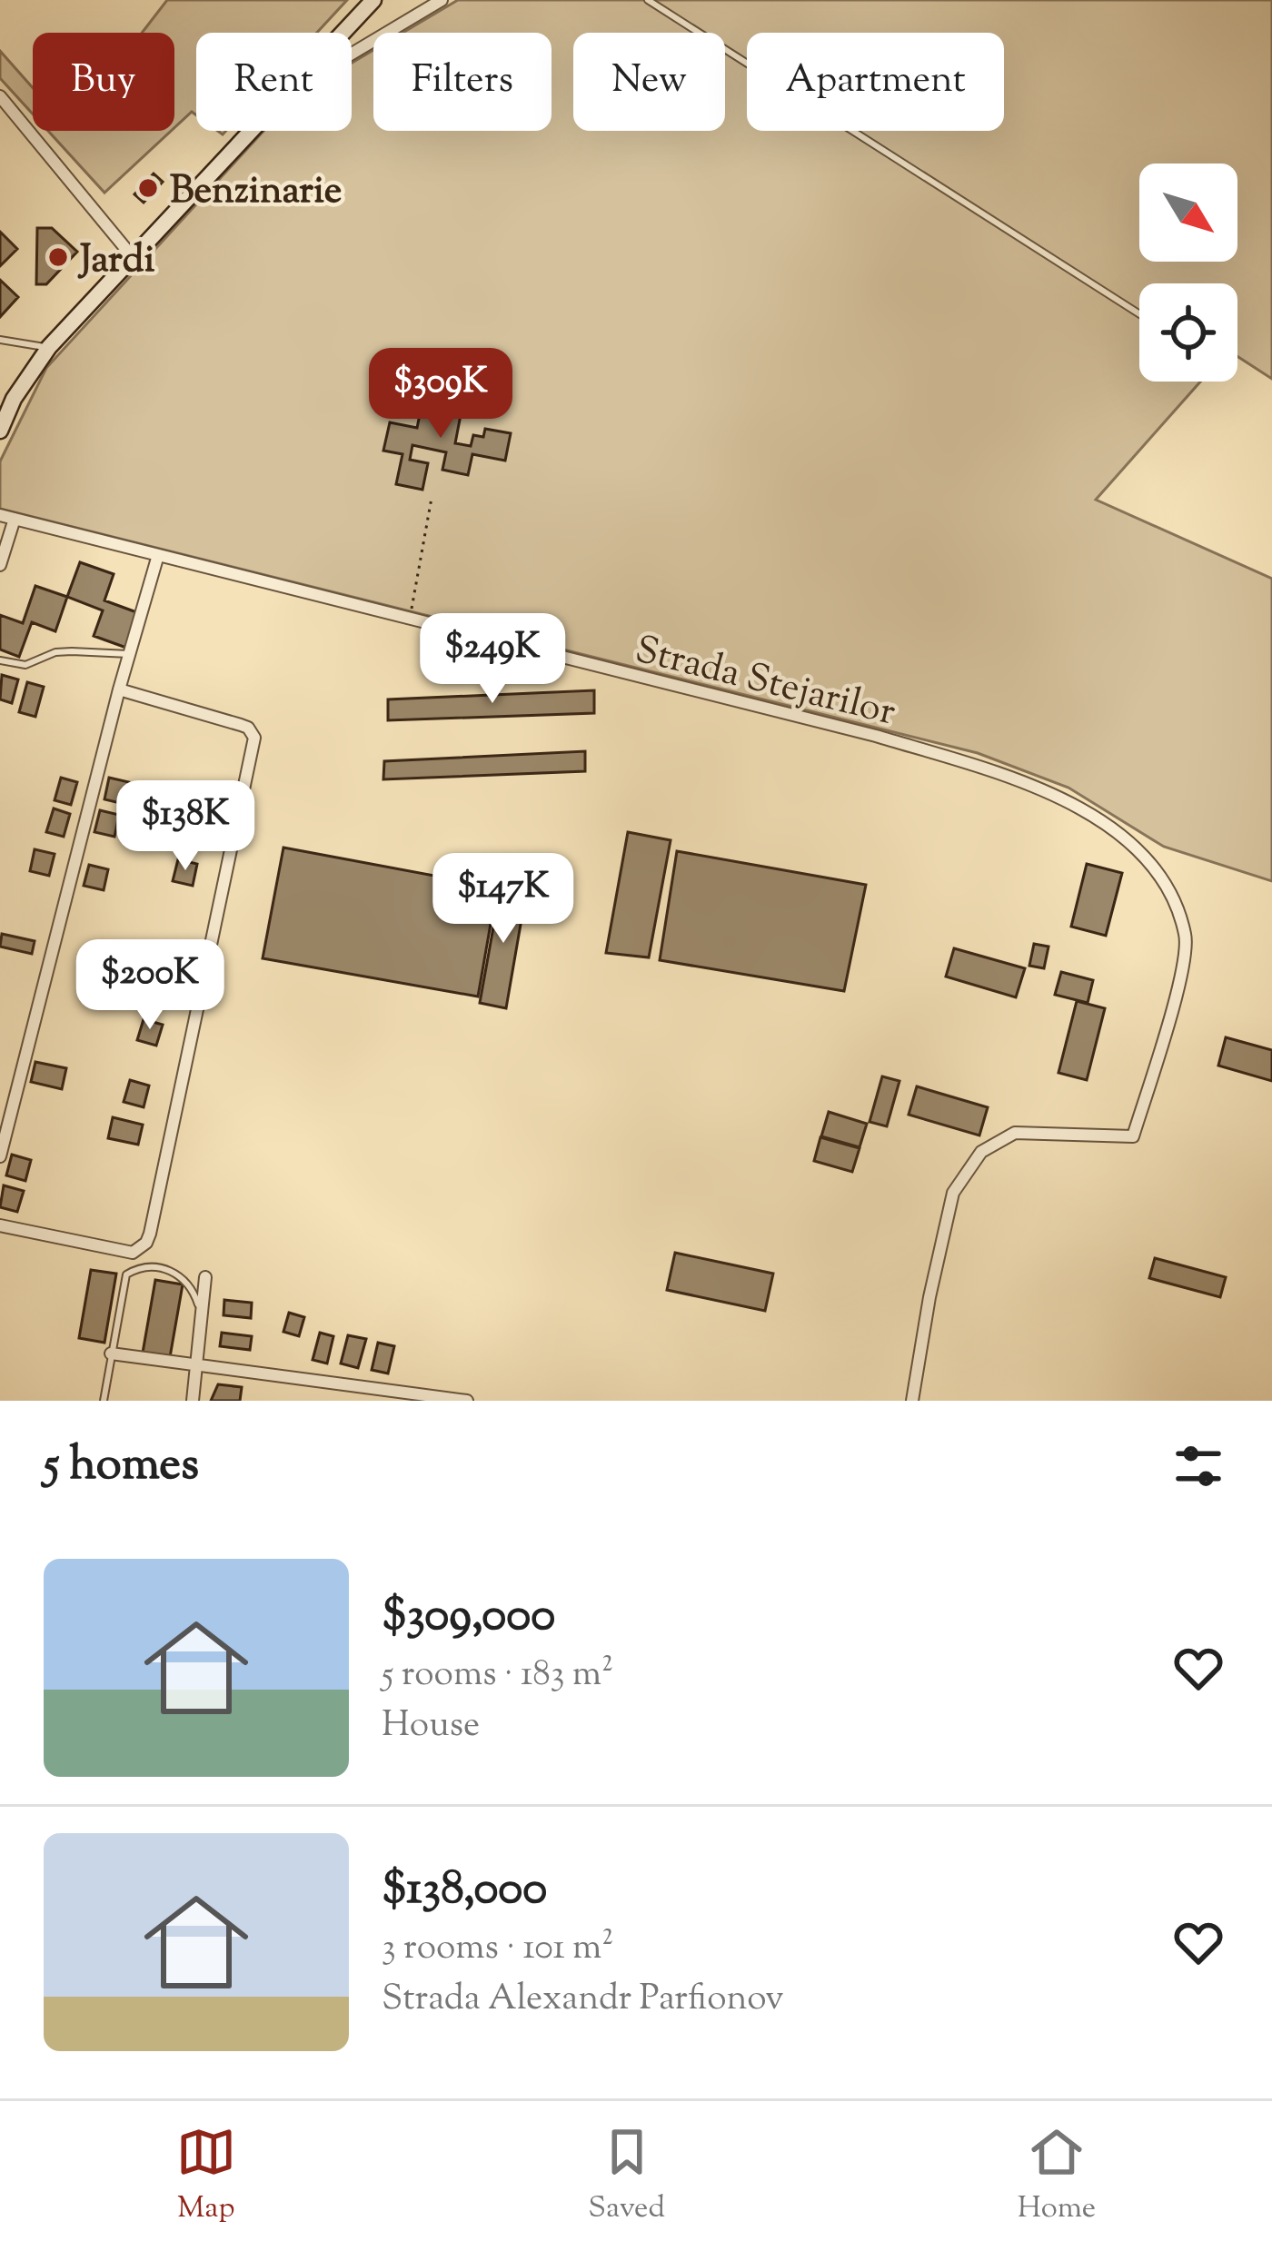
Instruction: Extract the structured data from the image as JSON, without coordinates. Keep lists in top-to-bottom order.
{
  "streets": {
    "street": ["Strada Stejarilor"]
  },
  "places": ["Benzinarie", "Jardi"],
  "north": "bottom right",
  "page": {
    "chip": [
      "Buy",
      "Rent",
      "Filters",
      "New",
      "Apartment"
    ],
    "price": [
      "$309K",
      "$249K",
      "$138K",
      "$147K",
      "$200K"
    ],
    "heading": "5 homes",
    "list": [
      {
        "name": "$309,000",
        "note": "5 rooms · 183 m² · House"
      },
      {
        "name": "$138,000",
        "note": "3 rooms · 101 m² · Strada Alexandr Parfionov"
      }
    ],
    "tabs": ["Map", "Saved", "Home"]
  }
}
